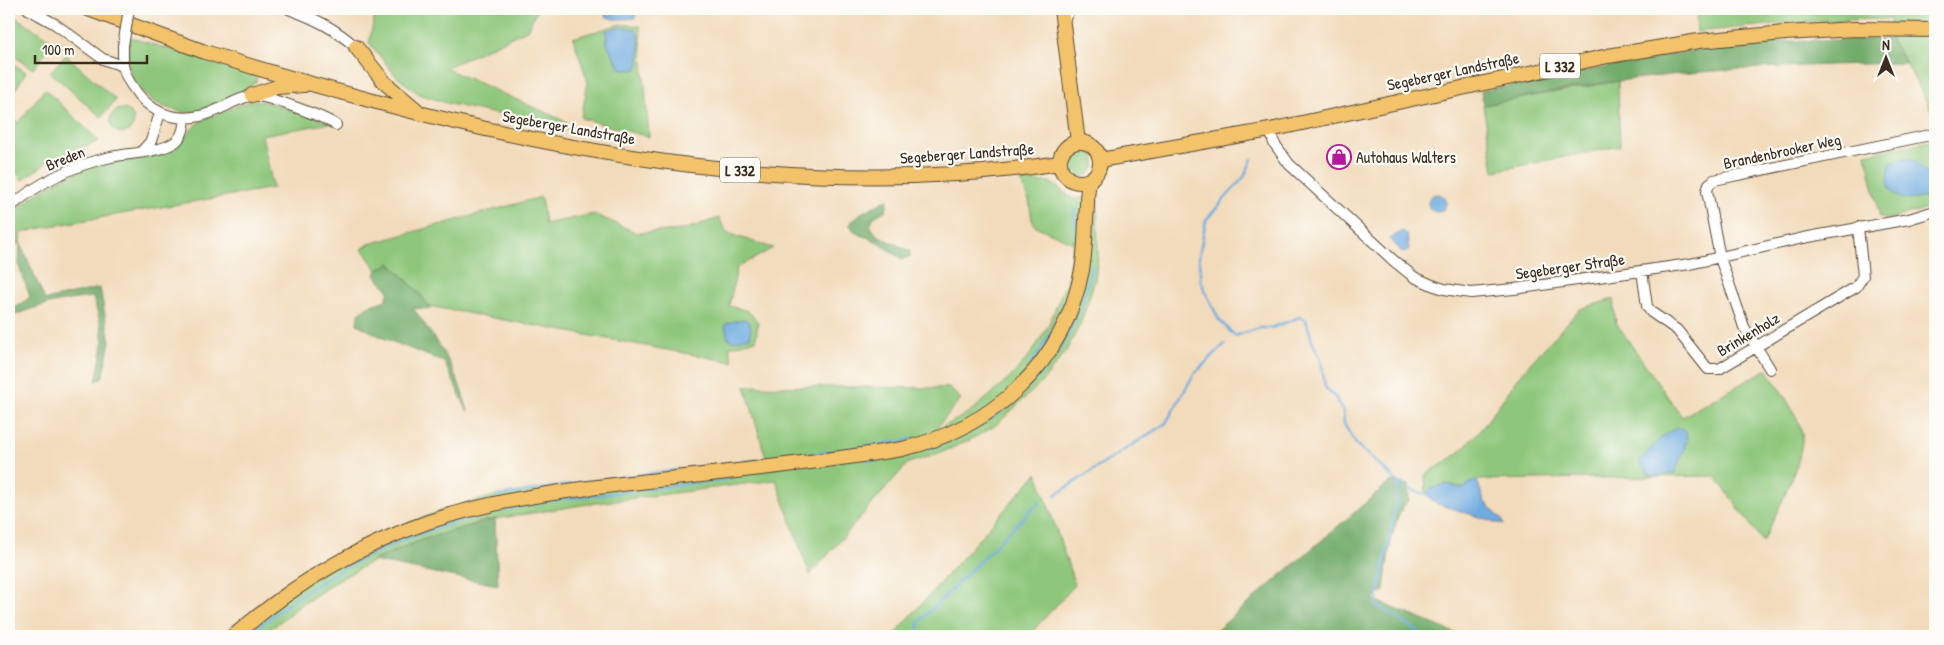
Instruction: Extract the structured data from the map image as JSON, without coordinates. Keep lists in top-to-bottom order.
{
  "streets": {
    "main road": ["L 332", "Segeberger Landstraße"],
    "street": [
      "Brandenbrooker Weg",
      "Breden",
      "Segeberger Straße",
      "Brinkenholz"
    ]
  },
  "crossings": [
    ["Segeberger Landstraße", "Segeberger Straße"],
    ["Brandenbrooker Weg", "Segeberger Straße"],
    ["Brandenbrooker Weg", "Brinkenholz"],
    ["Segeberger Straße", "Brinkenholz"]
  ],
  "places": {
    "shop": ["Autohaus Walters"]
  },
  "scale_bar": "100 m",
  "north": "top"
}
